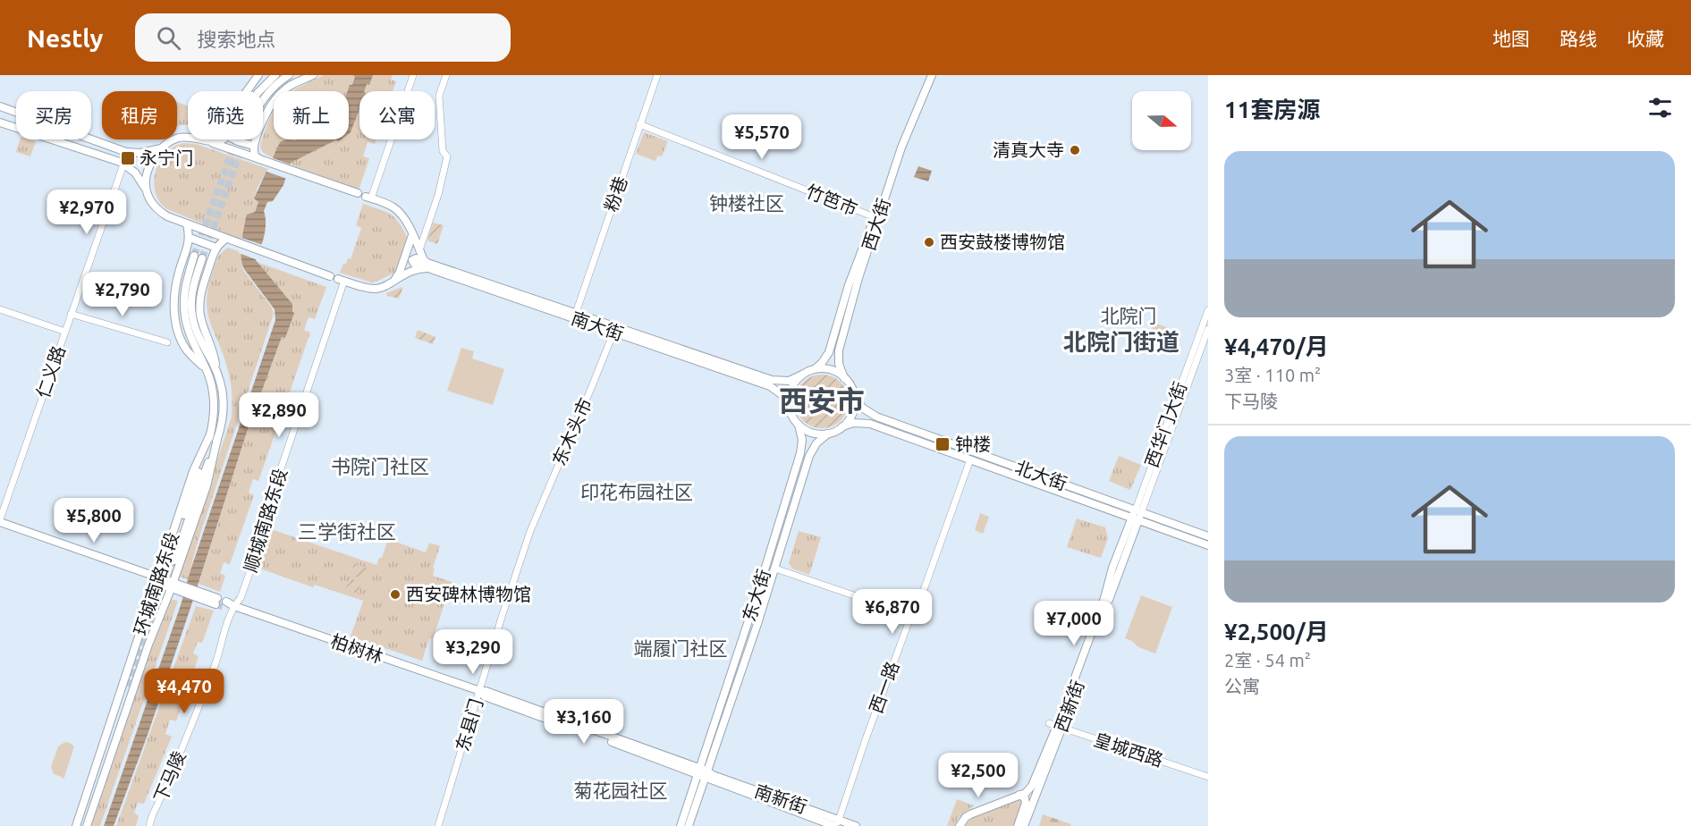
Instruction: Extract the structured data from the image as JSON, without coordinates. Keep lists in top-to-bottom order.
{
  "streets": {
    "main road": [
      "西大街",
      "南大街",
      "北大街",
      "环城南路东段",
      "东大街",
      "柏树林",
      "西新街",
      "南新街"
    ],
    "street": [
      "粉巷",
      "竹笆市",
      "仁义路",
      "西华门大街",
      "东木头市",
      "顺城南路东段",
      "西一路",
      "东县门",
      "皇城西路",
      "下马陵"
    ]
  },
  "crossings": [
    ["粉巷", "竹笆市"],
    ["粉巷", "南大街"],
    ["竹笆市", "西大街"],
    ["西大街", "南大街"],
    ["西大街", "北大街"],
    ["西大街", "东大街"],
    ["南大街", "东木头市"],
    ["南大街", "北大街"],
    ["南大街", "东大街"],
    ["西华门大街", "北大街"],
    ["西华门大街", "西新街"],
    ["东木头市", "东县门"],
    ["北大街", "东大街"],
    ["北大街", "西一路"],
    ["北大街", "西新街"],
    ["顺城南路东段", "柏树林"],
    ["顺城南路东段", "下马陵"],
    ["东大街", "柏树林"],
    ["东大街", "南新街"],
    ["柏树林", "东县门"],
    ["柏树林", "下马陵"],
    ["柏树林", "南新街"],
    ["西一路", "南新街"],
    ["西新街", "皇城西路"]
  ],
  "districts": [
    "钟楼社区",
    "北院门",
    "北院门街道",
    "西安市",
    "书院门社区",
    "印花布园社区",
    "三学街社区",
    "端履门社区",
    "菊花园社区"
  ],
  "places": {
    "other": ["清真大寺", "西安鼓楼博物馆", "西安碑林博物馆"],
    "transit": ["永宁门", "钟楼"]
  },
  "north": "right",
  "page": {
    "header": "Nestly",
    "search": "搜索地点",
    "nav": ["地图", "路线", "收藏"],
    "heading": "11套房源",
    "chip": [
      "买房",
      "租房",
      "筛选",
      "新上",
      "公寓"
    ],
    "price": [
      "¥5,570",
      "¥2,970",
      "¥2,790",
      "¥2,890",
      "¥5,800",
      "¥6,870",
      "¥7,000",
      "¥3,290",
      "¥4,470",
      "¥3,160",
      "¥2,500"
    ],
    "list": [
      {
        "name": "¥4,470/月",
        "note": "3室 · 110 m² · 下马陵"
      },
      {
        "name": "¥2,500/月",
        "note": "2室 · 54 m² · 公寓"
      }
    ]
  }
}
